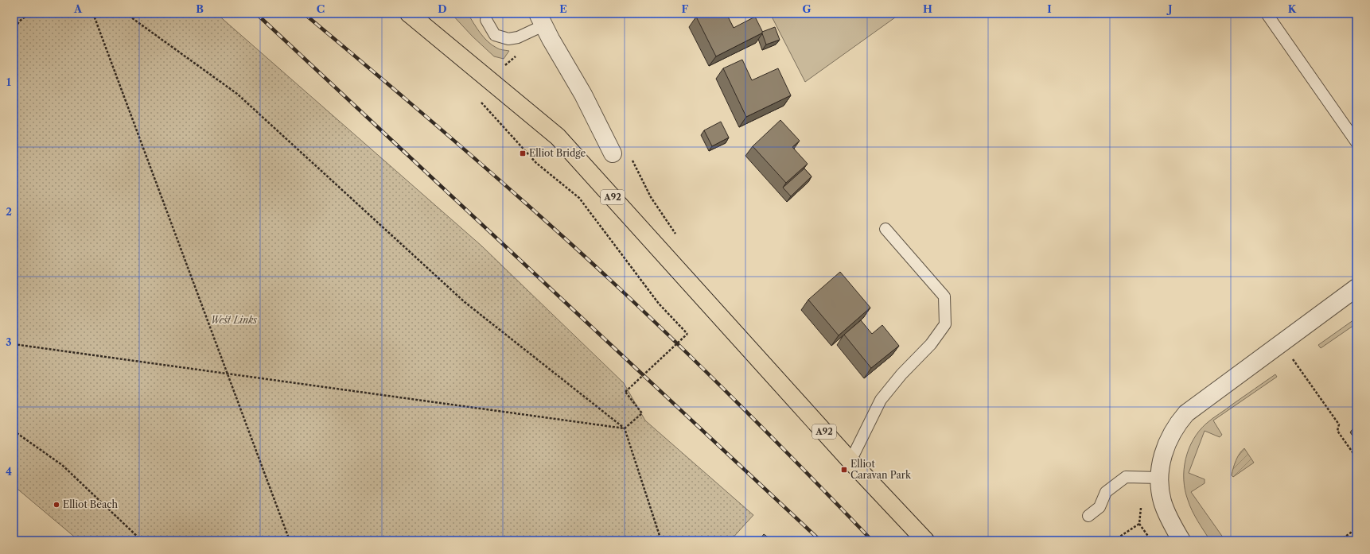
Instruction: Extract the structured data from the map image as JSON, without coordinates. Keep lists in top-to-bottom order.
{
  "streets": {
    "main road": ["A92"]
  },
  "parks": ["West Links"],
  "places": {
    "transit": ["Elliot Bridge", "Elliot Caravan Park"],
    "other": ["Elliot Beach"]
  },
  "grid": {
    "columns": [
      "A",
      "B",
      "C",
      "D",
      "E",
      "F",
      "G",
      "H",
      "I",
      "J",
      "K"
    ],
    "rows": [
      "1",
      "2",
      "3",
      "4"
    ]
  }
}
